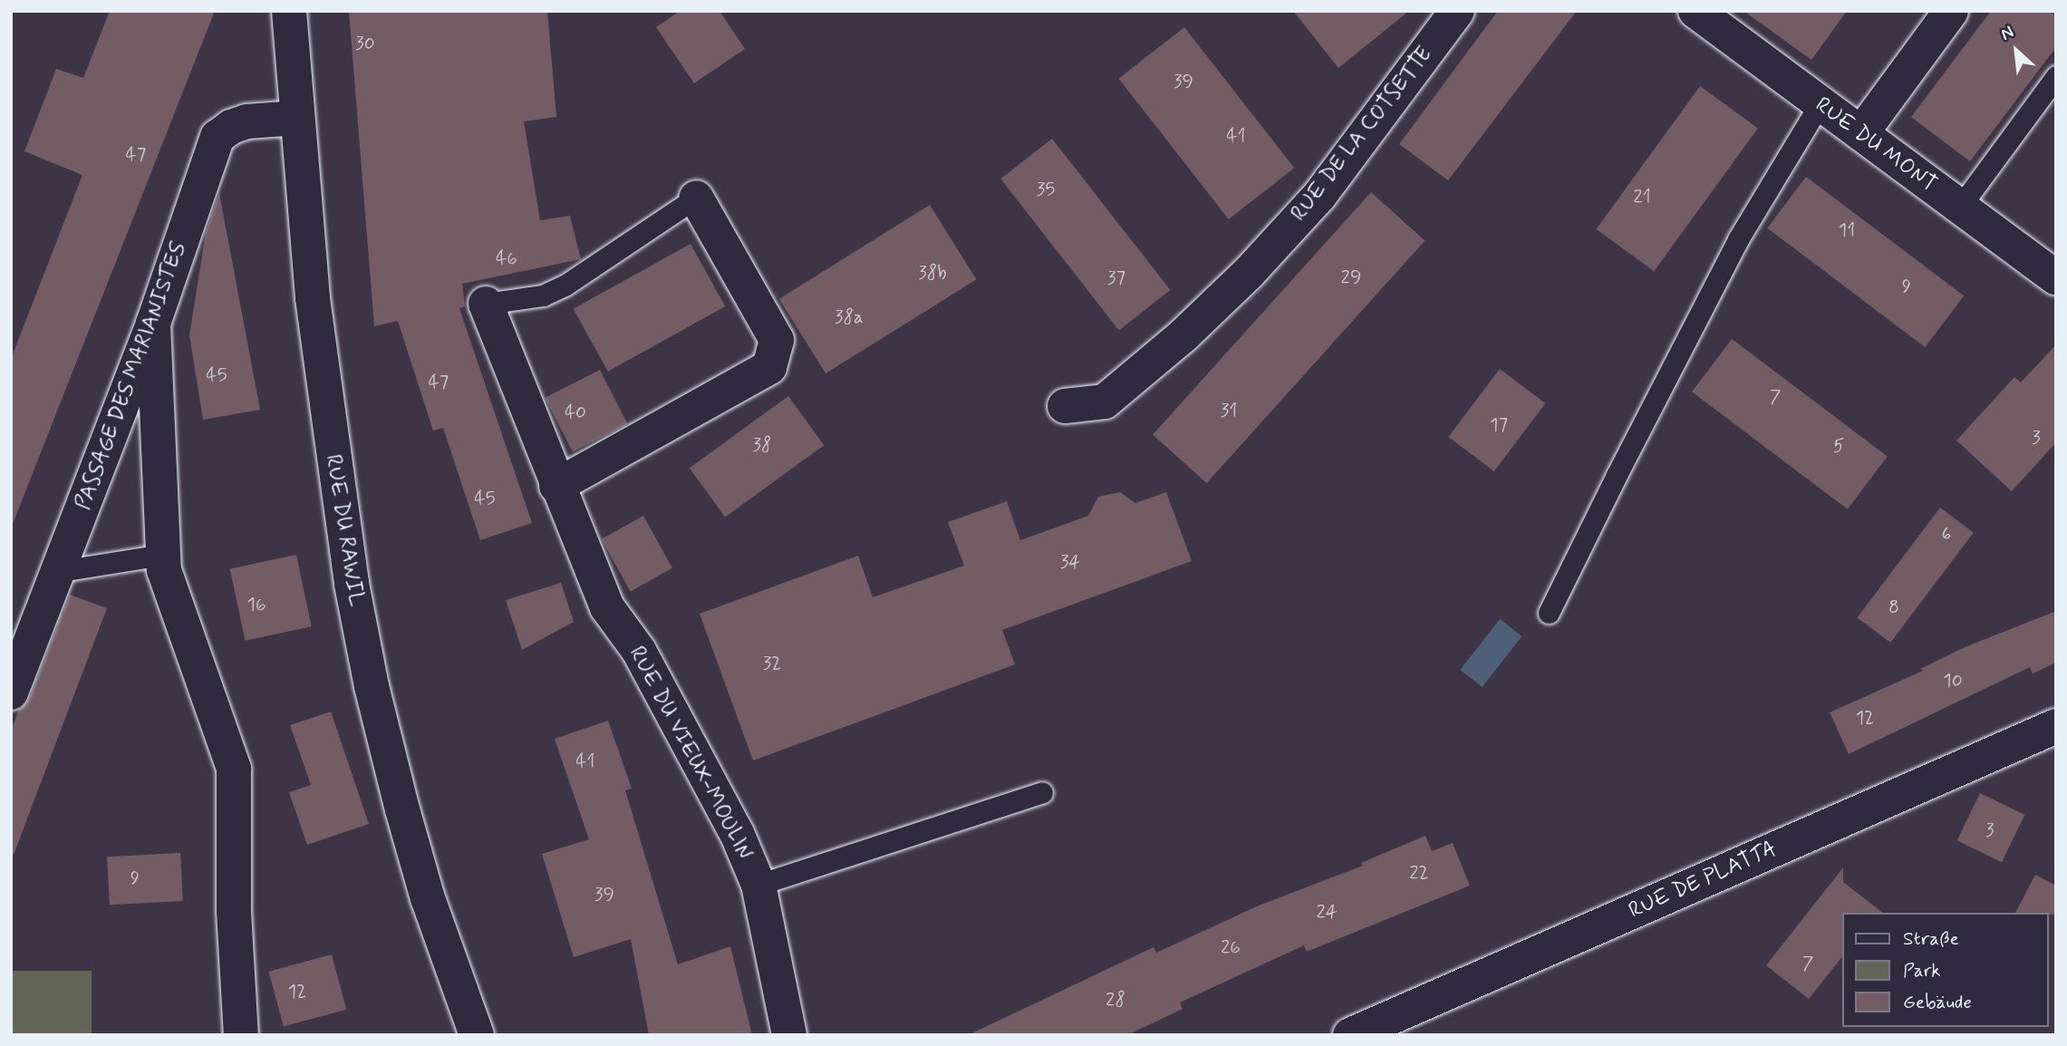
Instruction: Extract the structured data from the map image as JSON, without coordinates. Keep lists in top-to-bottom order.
{
  "streets": {
    "street": [
      "RUE DE LA COTSETTE",
      "RUE DU MONT",
      "PASSAGE DES MARIANISTES",
      "RUE DU RAWIL",
      "RUE DU VIEUX-MOULIN",
      "RUE DE PLATTA"
    ]
  },
  "crossings": [
    ["PASSAGE DES MARIANISTES", "RUE DU RAWIL"]
  ],
  "house_numbers": [
    "30",
    "39",
    "41",
    "47",
    "35",
    "21",
    "11",
    "46",
    "38b",
    "29",
    "37",
    "9",
    "38a",
    "45",
    "47",
    "7",
    "31",
    "40",
    "17",
    "3",
    "38",
    "5",
    "45",
    "6",
    "34",
    "16",
    "8",
    "32",
    "10",
    "12",
    "41",
    "3",
    "22",
    "9",
    "39",
    "24",
    "26",
    "7",
    "12",
    "28"
  ],
  "legend": ["Straße", "Park", "Gebäude"],
  "north": "top left"
}
